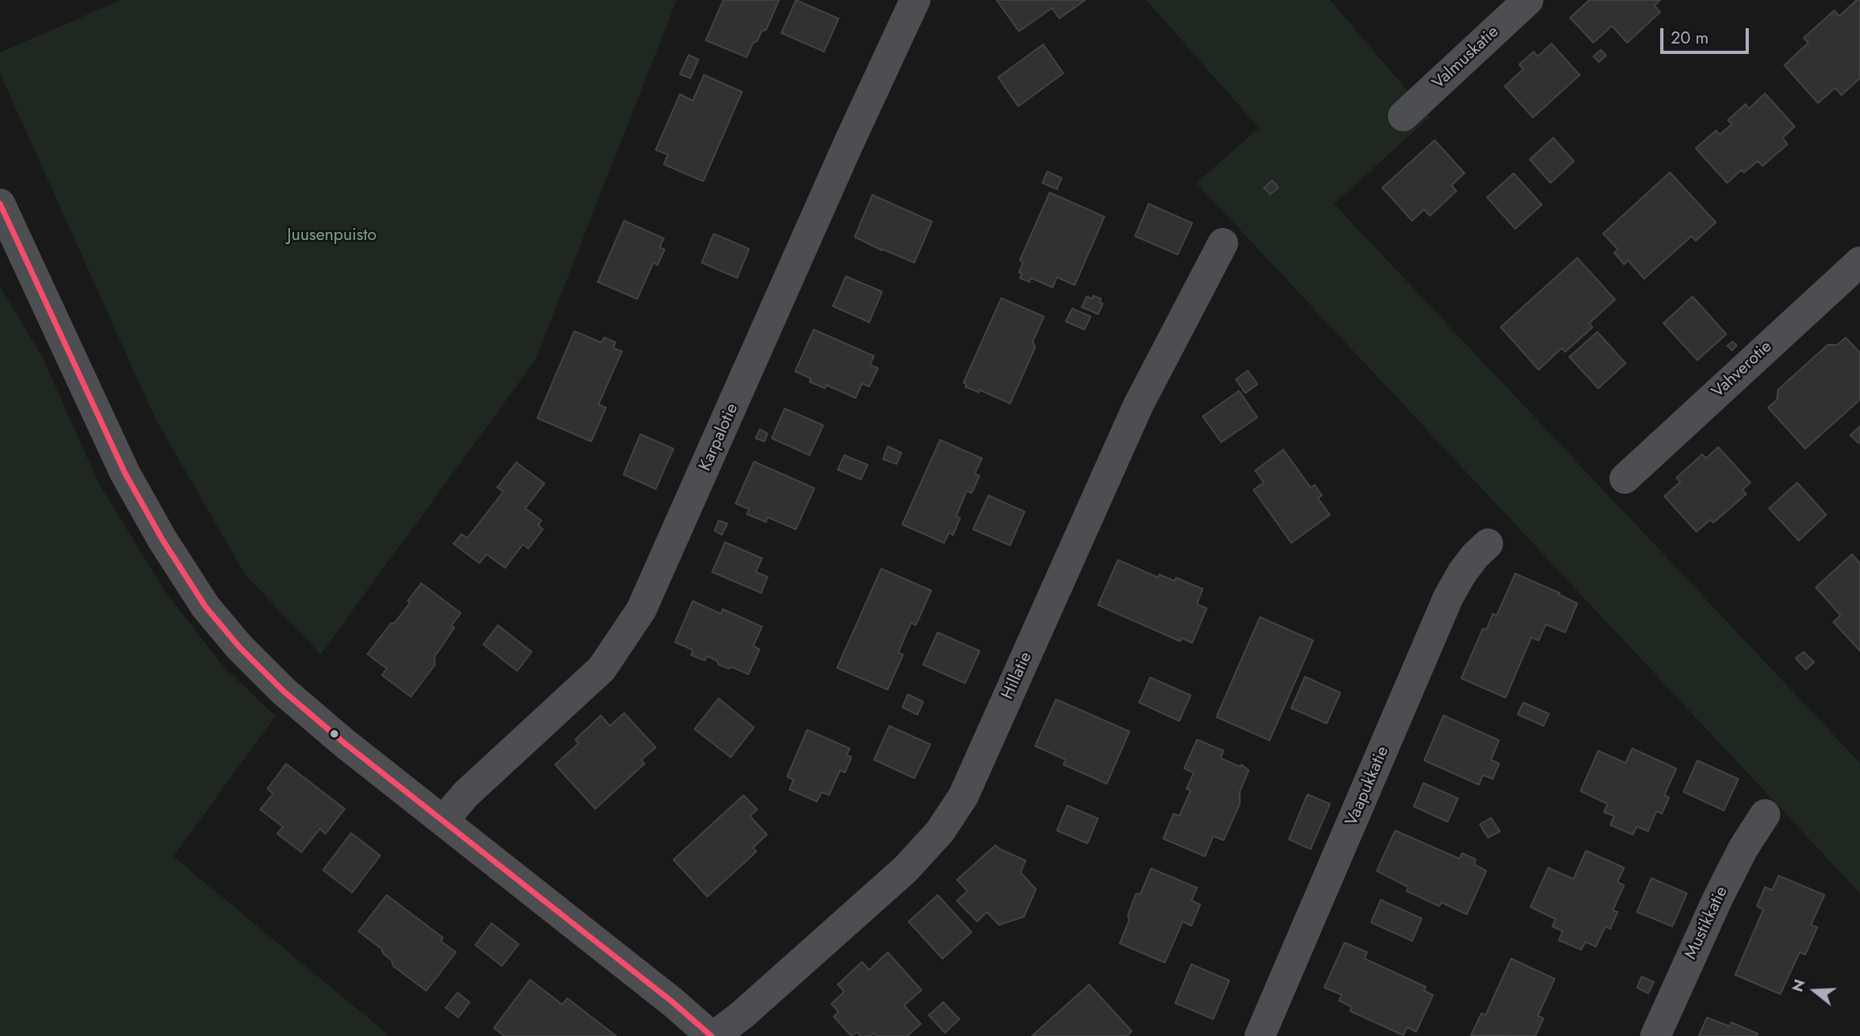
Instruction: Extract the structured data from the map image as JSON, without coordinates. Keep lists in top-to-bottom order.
{
  "streets": {
    "street": [
      "Valmuskatie",
      "Vahverotie",
      "Karpalotie",
      "Hillatie",
      "Vaapukkatie",
      "Mustikkatie"
    ]
  },
  "parks": ["Juusenpuisto"],
  "lines": ["transit line 20"],
  "scale_bar": "20 m",
  "north": "left"
}
